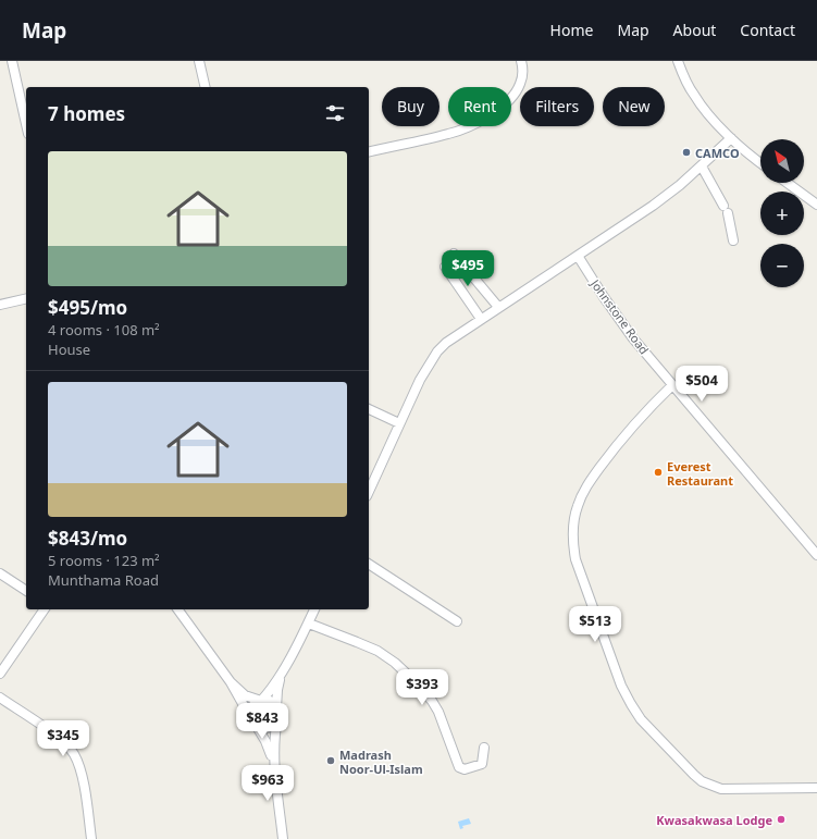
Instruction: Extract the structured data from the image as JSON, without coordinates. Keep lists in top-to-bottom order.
{
  "streets": {
    "street": ["Johnstone Road"]
  },
  "places": [
    "CAMCO",
    "Everest Restaurant",
    "Madrash Noor-Ul-Islam",
    "Kwasakwasa Lodge"
  ],
  "north": "top left",
  "page": {
    "header": "Map",
    "nav": [
      "Home",
      "Map",
      "About",
      "Contact"
    ],
    "chip": [
      "Buy",
      "Rent",
      "Filters",
      "New"
    ],
    "heading": "7 homes",
    "map_buttons": ["+", "−"],
    "list": [
      {
        "name": "$495/mo",
        "note": "4 rooms · 108 m² · House"
      },
      {
        "name": "$843/mo",
        "note": "5 rooms · 123 m² · Munthama Road"
      }
    ],
    "price": [
      "$495",
      "$504",
      "$513",
      "$393",
      "$843",
      "$345",
      "$963"
    ]
  }
}
